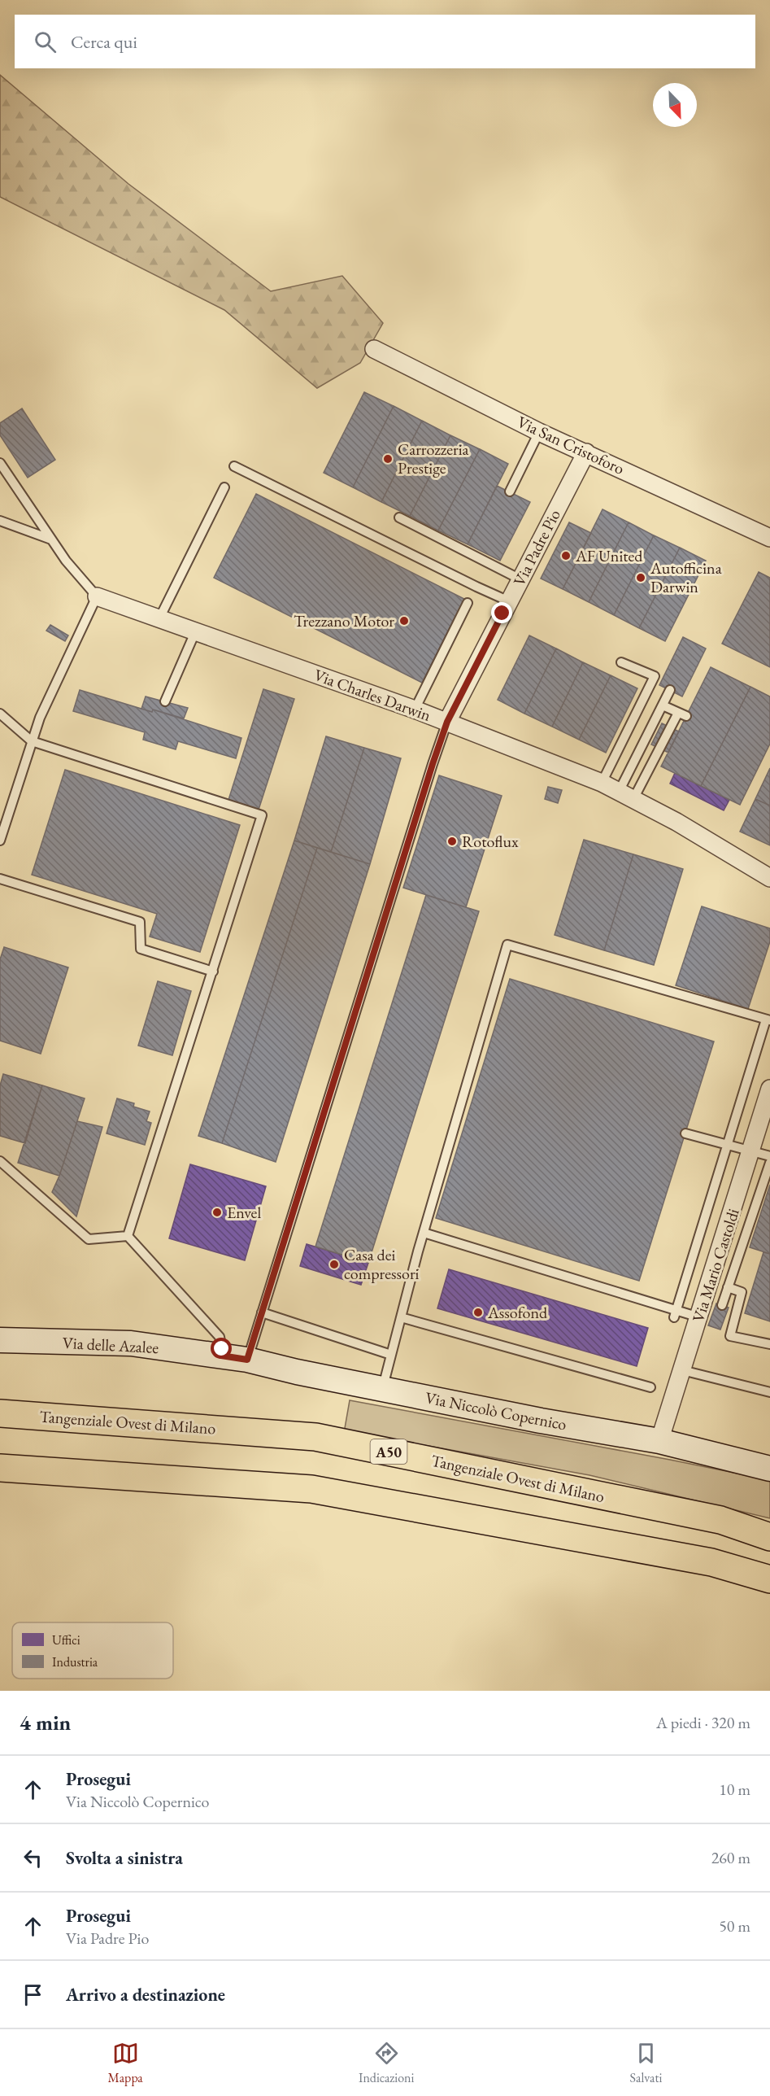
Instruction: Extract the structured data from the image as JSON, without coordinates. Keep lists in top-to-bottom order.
{
  "streets": {
    "highway": ["Tangenziale Ovest di Milano", "A50"],
    "street": [
      "Via San Cristoforo",
      "Via Padre Pio",
      "Via Charles Darwin",
      "Via Mario Castoldi",
      "Via delle Azalee",
      "Via Niccolò Copernico"
    ]
  },
  "crossings": [
    ["Via San Cristoforo", "Via Padre Pio"],
    ["Via Padre Pio", "Via Charles Darwin"],
    ["Via Mario Castoldi", "Via Niccolò Copernico"],
    ["Via delle Azalee", "Via Niccolò Copernico"]
  ],
  "places": [
    "Carrozzeria Prestige",
    "AF United",
    "Autofficina Darwin",
    "Trezzano Motor",
    "Rotoflux",
    "Envel",
    "Casa dei compressori",
    "Assofond"
  ],
  "legend": ["Uffici", "Industria"],
  "north": "bottom right",
  "page": {
    "search": "Cerca qui",
    "heading": ["4 min", "A piedi · 320 m"],
    "list": [
      ["Prosegui", "Via Niccolò Copernico", "10 m"],
      ["Svolta a sinistra", "260 m"],
      ["Prosegui", "Via Padre Pio", "50 m"],
      "Arrivo a destinazione"
    ],
    "nav": ["Mappa", "Indicazioni", "Salvati"]
  }
}
